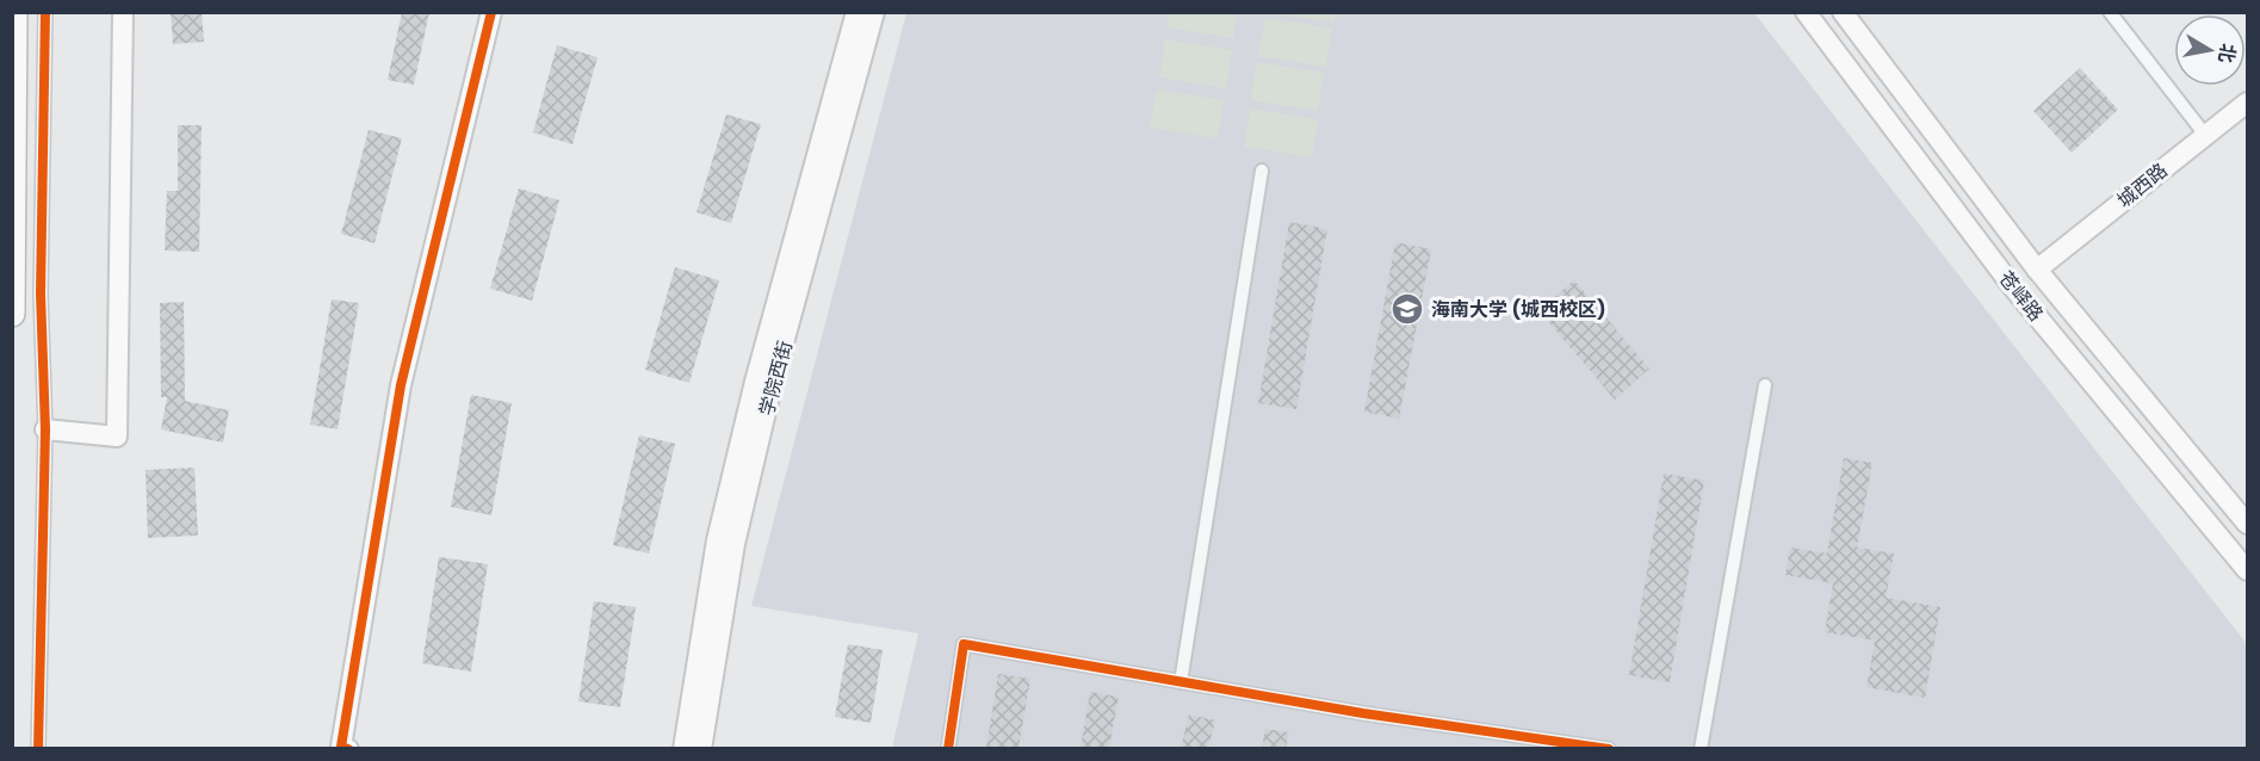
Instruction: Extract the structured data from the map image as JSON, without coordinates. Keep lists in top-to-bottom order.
{
  "streets": {
    "main road": ["城西路", "苍峄路", "学院西街"]
  },
  "crossings": [
    ["城西路", "苍峄路"]
  ],
  "places": {
    "school or university": ["海南大学 (城西校区)"]
  },
  "north": "right"
}
